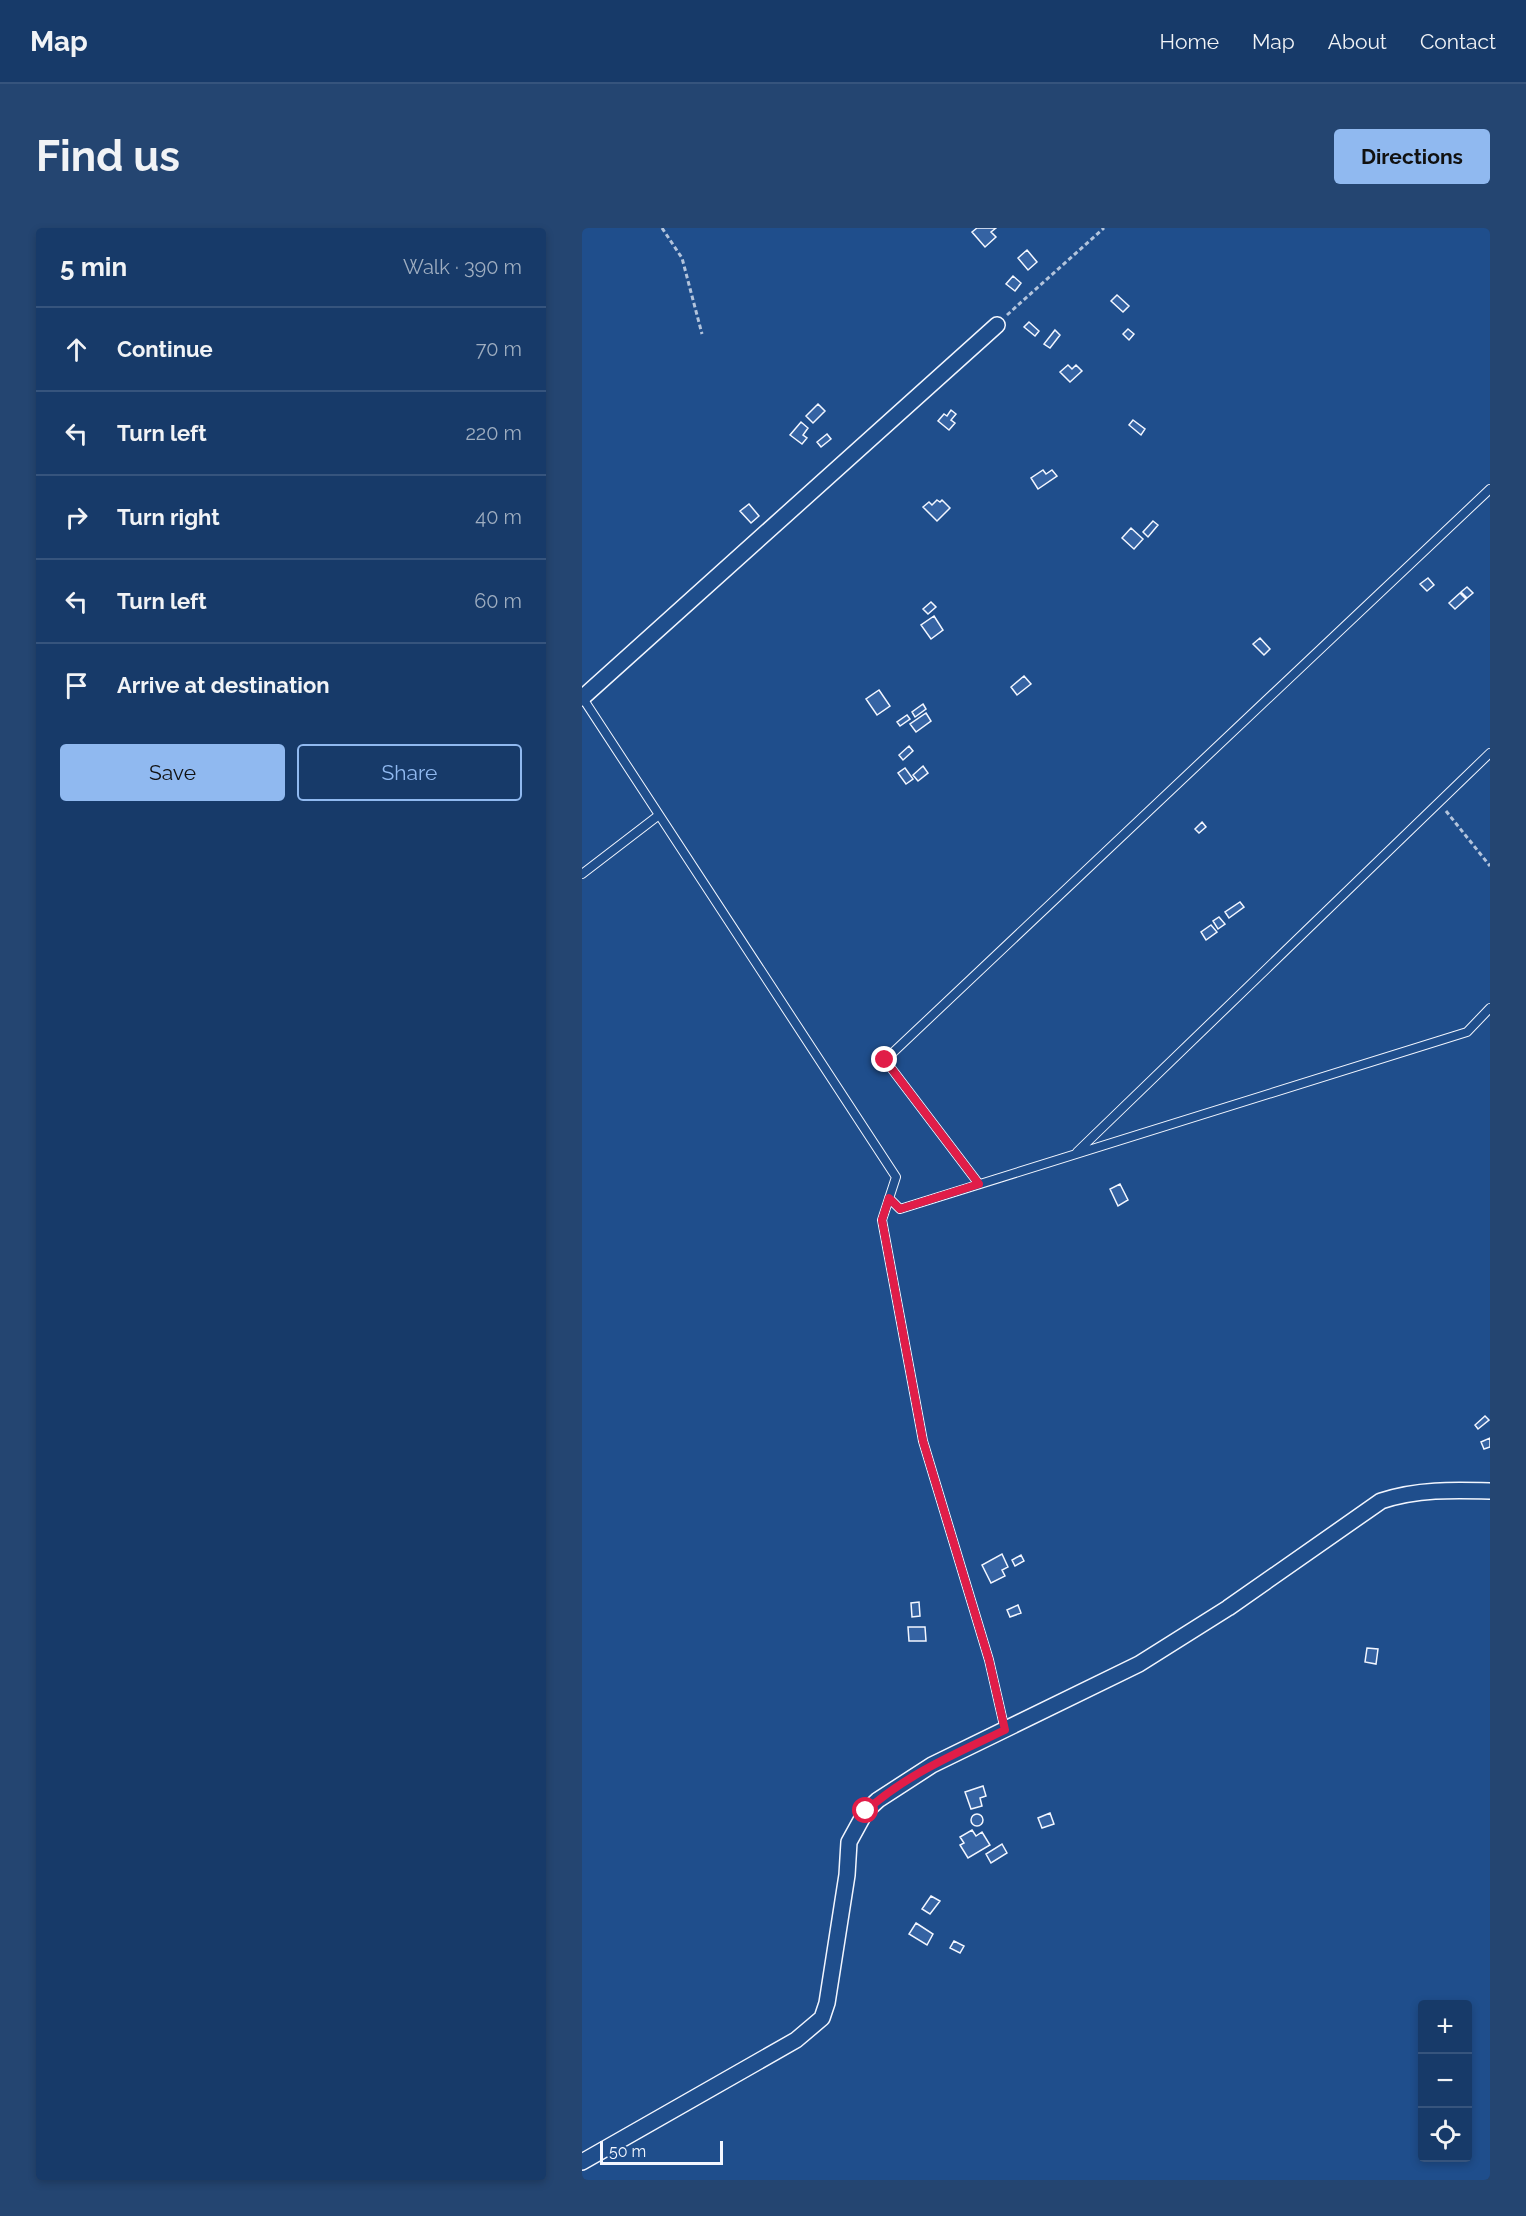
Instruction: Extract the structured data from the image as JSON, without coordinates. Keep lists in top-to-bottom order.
{
  "scale_bar": "50 m",
  "page": {
    "header": "Map",
    "nav": [
      "Home",
      "Map",
      "About",
      "Contact"
    ],
    "buttons": [
      "Directions",
      ["Save", "Share"]
    ],
    "title": "Find us",
    "heading": ["5 min", "Walk · 390 m"],
    "list": [
      ["Continue", "70 m"],
      ["Turn left", "220 m"],
      ["Turn right", "40 m"],
      ["Turn left", "60 m"],
      "Arrive at destination"
    ],
    "map_buttons": ["+", "−"],
    "scale": "50 m"
  }
}
